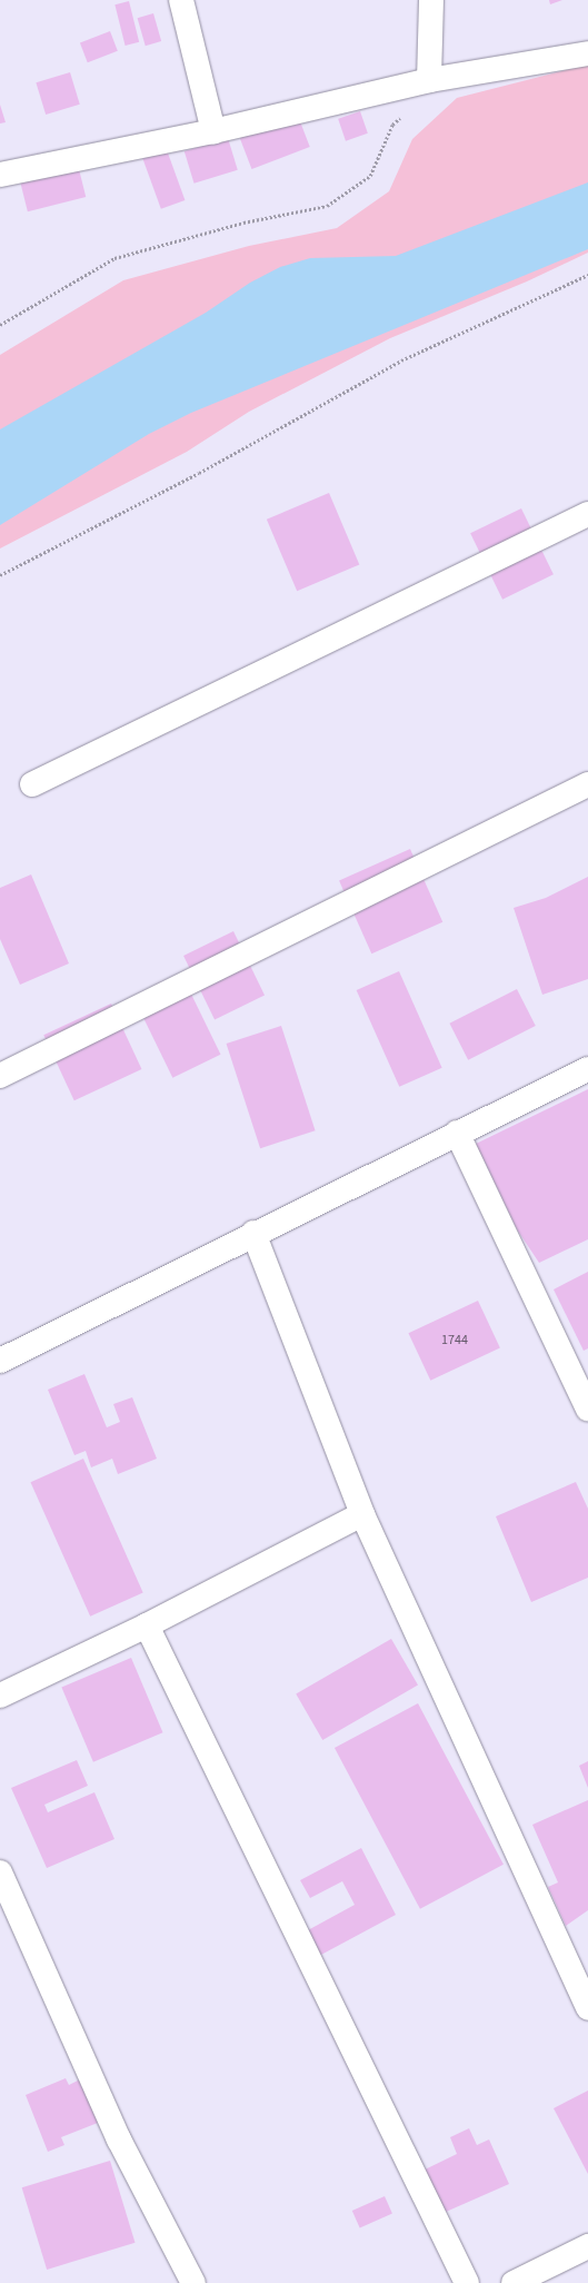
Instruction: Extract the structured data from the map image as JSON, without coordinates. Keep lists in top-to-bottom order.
{
  "house_numbers": ["1744"]
}
